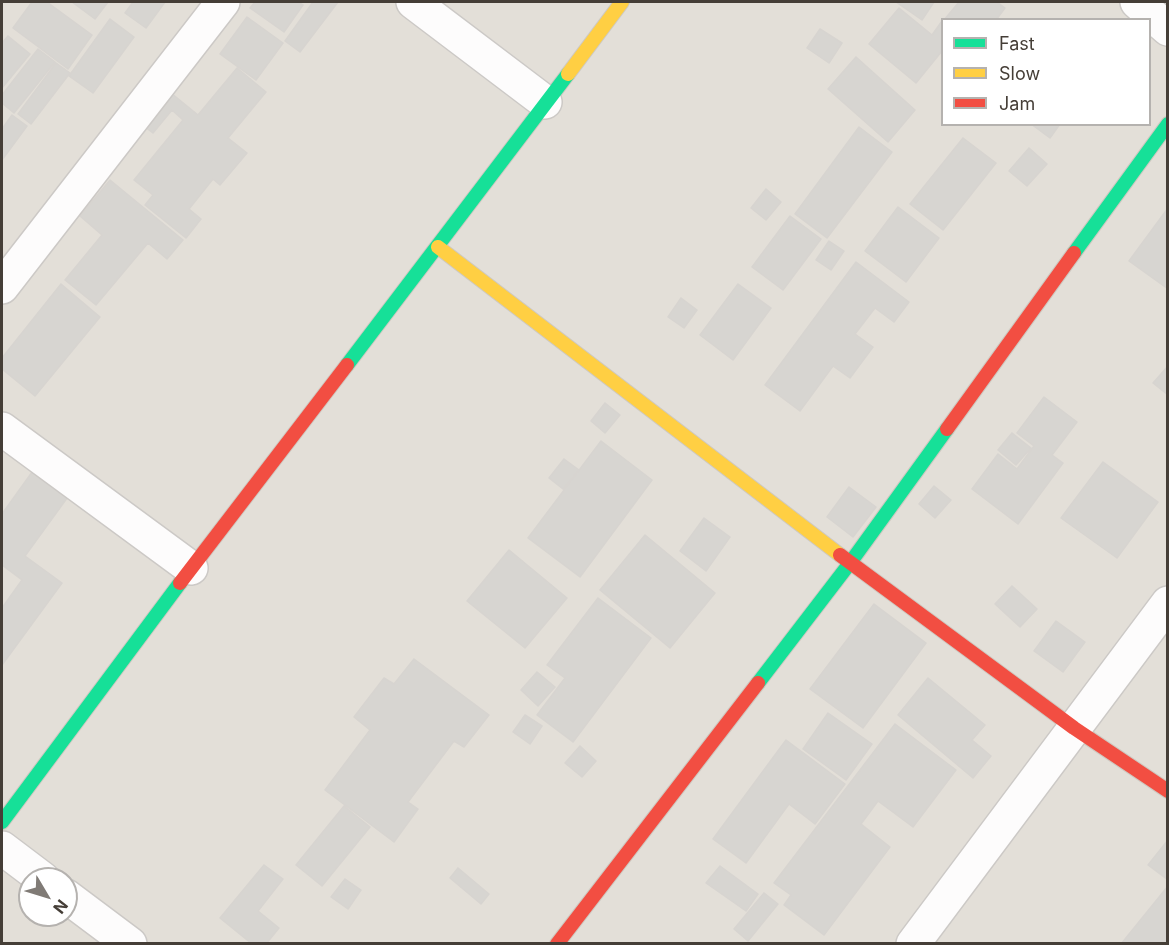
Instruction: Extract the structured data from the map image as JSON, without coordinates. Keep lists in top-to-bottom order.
{
  "legend": ["Fast", "Slow", "Jam"],
  "north": "bottom right"
}
